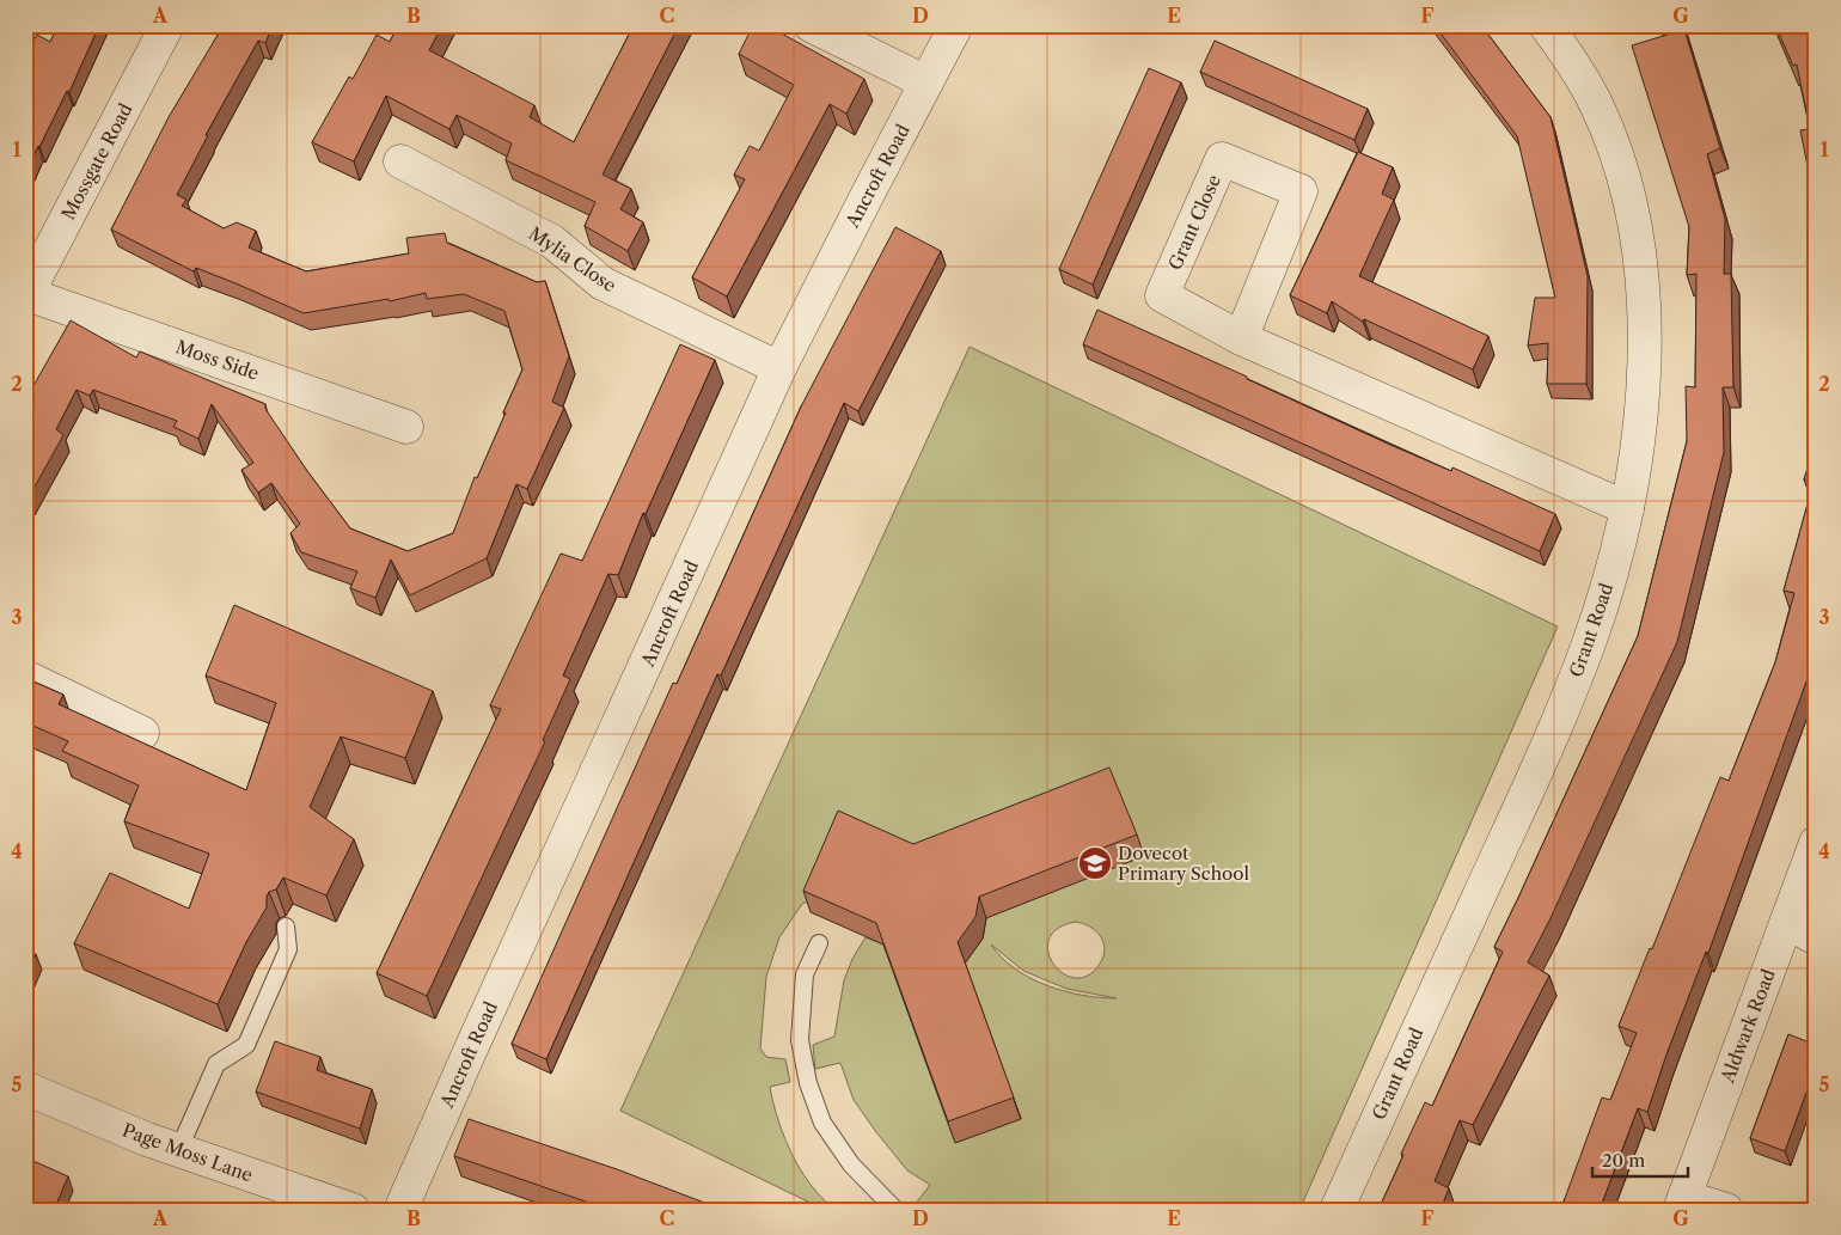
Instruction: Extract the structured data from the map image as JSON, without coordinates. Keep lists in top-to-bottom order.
{
  "streets": {
    "street": [
      "Mossgate Road",
      "Ancroft Road",
      "Grant Close",
      "Mylia Close",
      "Moss Side",
      "Grant Road",
      "Aldwark Road",
      "Page Moss Lane"
    ]
  },
  "crossings": [
    ["Mossgate Road", "Moss Side"],
    ["Ancroft Road", "Mylia Close"],
    ["Grant Close", "Grant Road"]
  ],
  "places": {
    "school or university": ["Dovecot Primary School"]
  },
  "scale_bar": "20 m",
  "grid": {
    "columns": [
      "A",
      "B",
      "C",
      "D",
      "E",
      "F",
      "G"
    ],
    "rows": [
      "1",
      "2",
      "3",
      "4",
      "5"
    ]
  }
}
